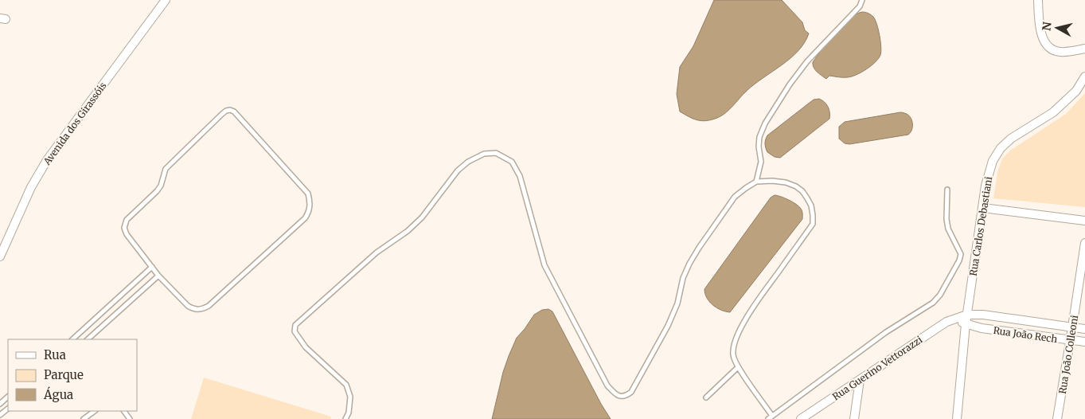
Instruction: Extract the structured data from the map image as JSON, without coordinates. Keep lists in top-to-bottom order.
{
  "streets": {
    "street": [
      "Avenida dos Girassóis",
      "Rua Carlos Debastiani",
      "Rua João Rech",
      "Rua João Colleoni",
      "Rua Guerino Vettorazzi"
    ]
  },
  "crossings": [
    ["Rua Carlos Debastiani", "Rua João Rech"],
    ["Rua Carlos Debastiani", "Rua Guerino Vettorazzi"],
    ["Rua João Rech", "Rua João Colleoni"],
    ["Rua João Rech", "Rua Guerino Vettorazzi"]
  ],
  "legend": ["Rua", "Parque", "Água"],
  "north": "left"
}
